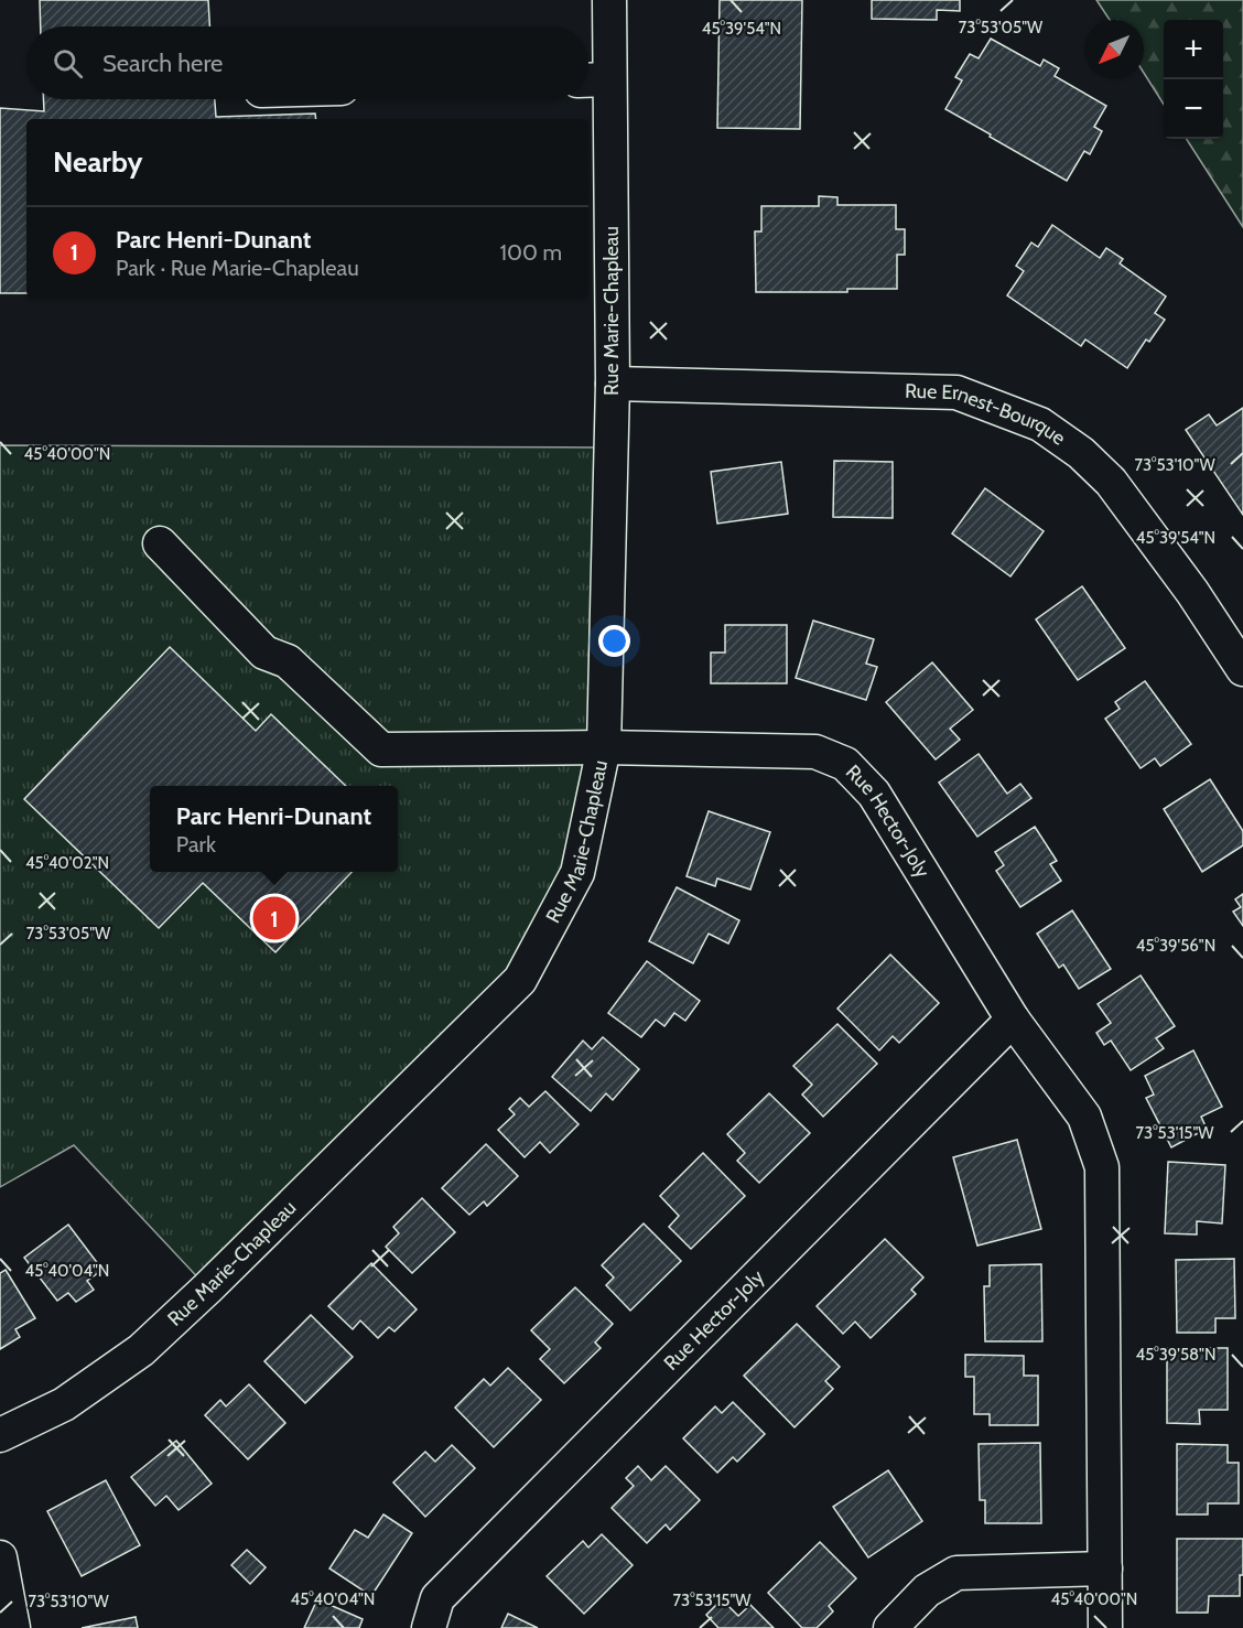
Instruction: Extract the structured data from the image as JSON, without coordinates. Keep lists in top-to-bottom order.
{
  "streets": {
    "street": ["Rue Marie-Chapleau", "Rue Ernest-Bourque", "Rue Hector-Joly"]
  },
  "crossings": [
    ["Rue Marie-Chapleau", "Rue Ernest-Bourque"],
    ["Rue Marie-Chapleau", "Rue Hector-Joly"]
  ],
  "north": "bottom left",
  "page": {
    "map_buttons": ["+", "−"],
    "search": "Search here",
    "heading": "Nearby",
    "list": [
      {
        "mark": "1",
        "name": "Parc Henri-Dunant",
        "note": "Park · Rue Marie-Chapleau",
        "value": "100 m"
      }
    ],
    "popup": ["Parc Henri-Dunant", "Park"],
    "pins": "1"
  },
  "coordinates": [
    "73°53'05\"W",
    "45°39'54\"N",
    "45°40'00\"N",
    "73°53'10\"W",
    "45°40'02\"N",
    "45°39'56\"N",
    "73°53'15\"W",
    "45°40'04\"N",
    "45°39'58\"N"
  ]
}
